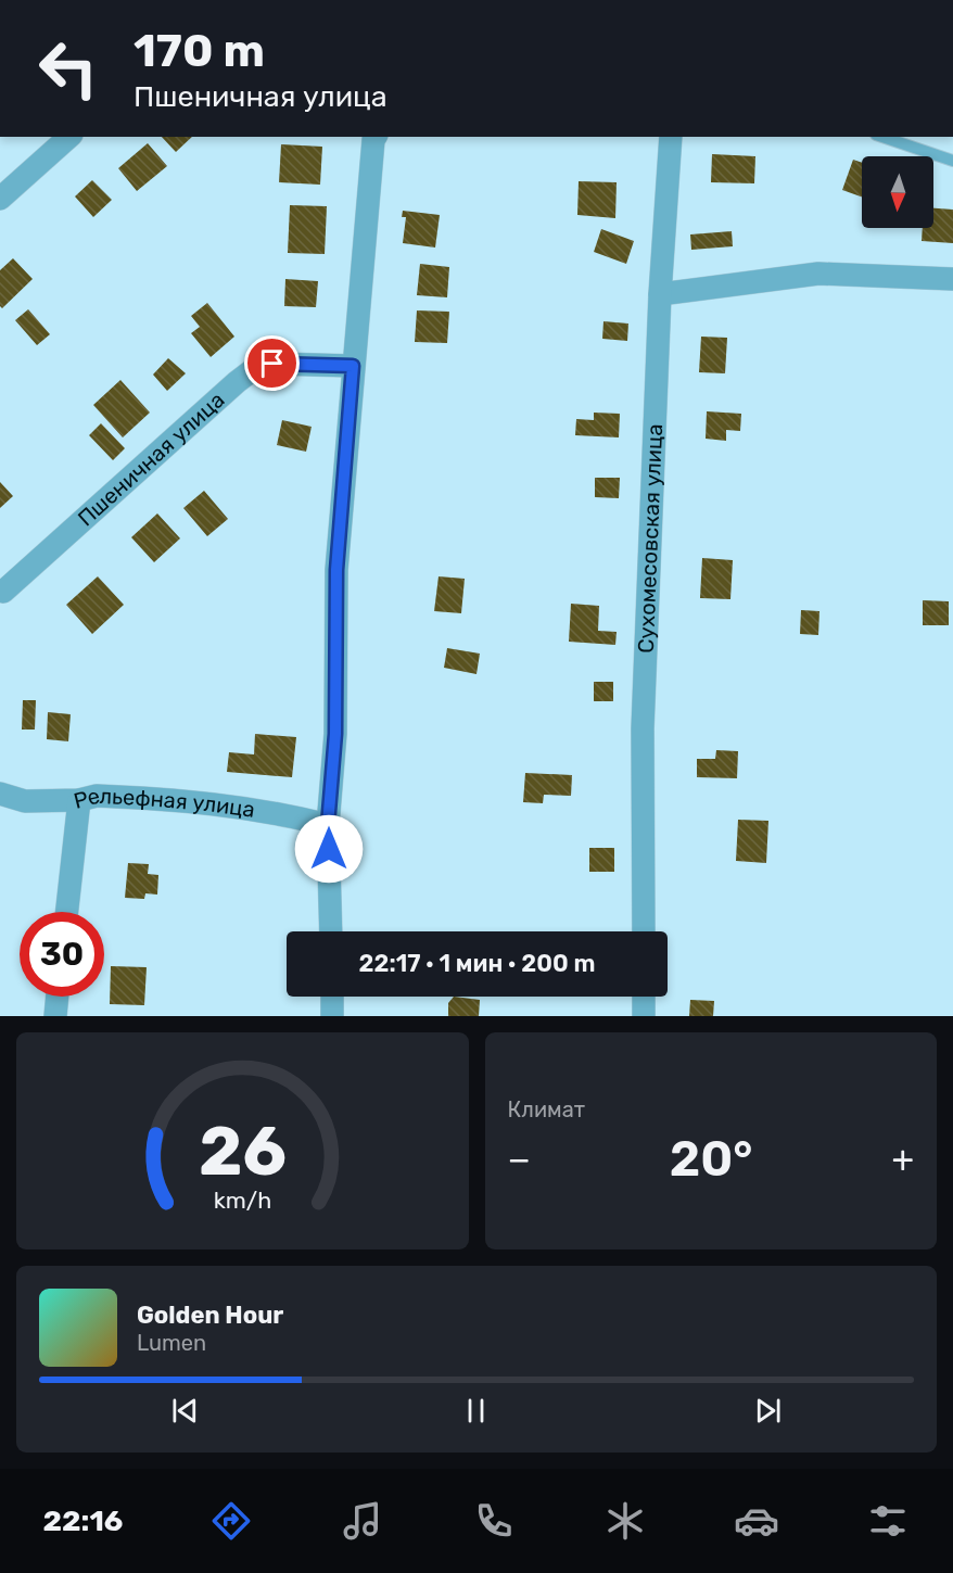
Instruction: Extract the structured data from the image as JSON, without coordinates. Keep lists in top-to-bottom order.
{
  "streets": {
    "street": ["Пшеничная улица", "Сухомесовская улица", "Рельефная улица"]
  },
  "north": "bottom",
  "page": {
    "turn": ["170 m", "Пшеничная улица"],
    "limit": "30",
    "trip": "22:17 · 1 мин · 200 m",
    "tile": "Климат",
    "heat": ["−", "20°", "+"],
    "song": ["Golden Hour", "Lumen"],
    "tabs": "22:16",
    "gauge": ["26", "km/h"]
  }
}
